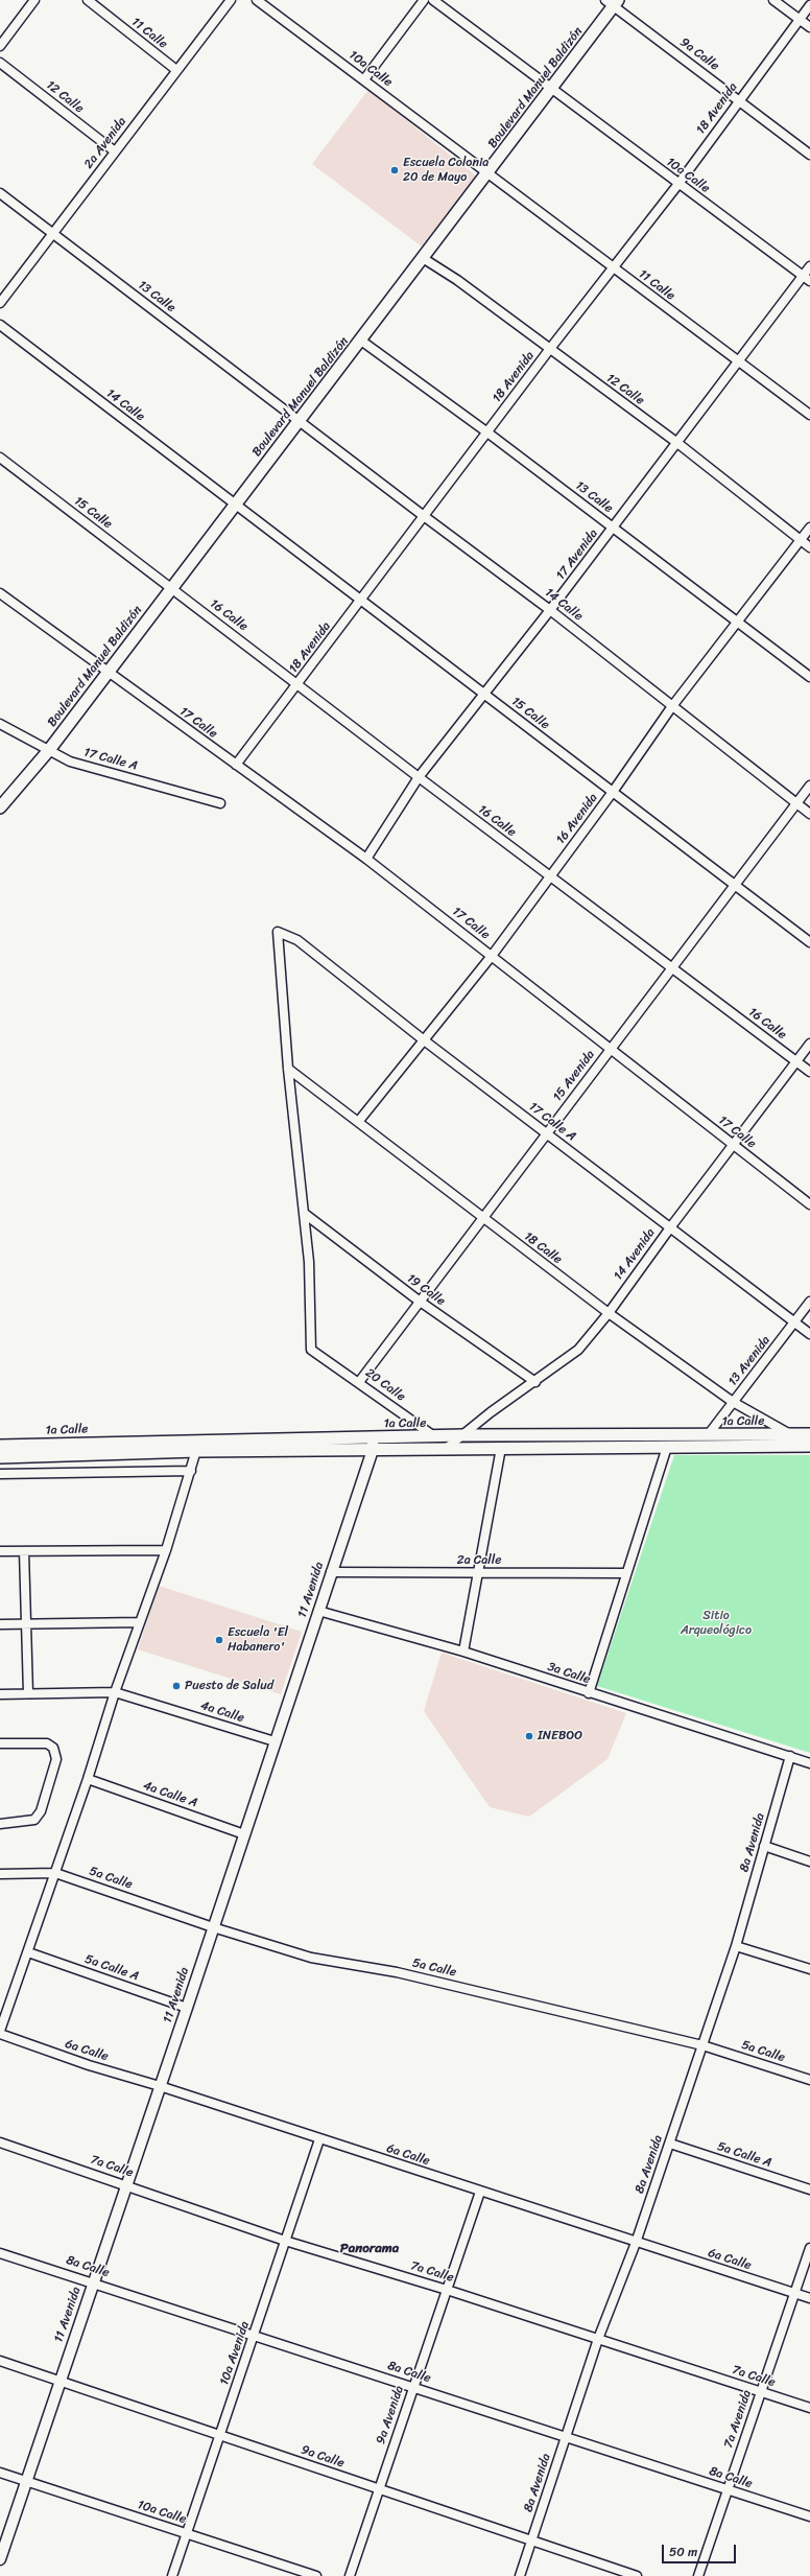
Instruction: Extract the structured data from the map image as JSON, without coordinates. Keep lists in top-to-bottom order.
{
  "streets": {
    "main road": ["Boulevard Manuel Baldizón", "1a Calle"],
    "street": [
      "11 Calle",
      "9a Calle",
      "10a Calle",
      "12 Calle",
      "18 Avenida",
      "2a Avenida",
      "13 Calle",
      "14 Calle",
      "15 Calle",
      "17 Avenida",
      "16 Calle",
      "17 Calle",
      "17 Calle A",
      "16 Avenida",
      "15 Avenida",
      "18 Calle",
      "14 Avenida",
      "19 Calle",
      "13 Avenida",
      "20 Calle",
      "2a Calle",
      "11 Avenida",
      "3a Calle",
      "4a Calle",
      "4a Calle A",
      "8a Avenida",
      "5a Calle",
      "5a Calle A",
      "6a Calle",
      "7a Calle",
      "8a Calle",
      "10a Avenida",
      "9a Avenida",
      "7a Avenida"
    ]
  },
  "crossings": [
    ["11 Calle", "10a Calle"],
    ["11 Calle", "Boulevard Manuel Baldizón"],
    ["11 Calle", "18 Avenida"],
    ["11 Calle", "2a Avenida"],
    ["11 Calle", "17 Avenida"],
    ["9a Calle", "Boulevard Manuel Baldizón"],
    ["9a Calle", "18 Avenida"],
    ["9a Calle", "11 Avenida"],
    ["9a Calle", "8a Avenida"],
    ["9a Calle", "10a Avenida"],
    ["9a Calle", "9a Avenida"],
    ["10a Calle", "Boulevard Manuel Baldizón"],
    ["10a Calle", "18 Avenida"],
    ["10a Calle", "17 Avenida"],
    ["10a Calle", "11 Avenida"],
    ["10a Calle", "10a Avenida"],
    ["Boulevard Manuel Baldizón", "12 Calle"],
    ["Boulevard Manuel Baldizón", "13 Calle"],
    ["Boulevard Manuel Baldizón", "14 Calle"],
    ["Boulevard Manuel Baldizón", "15 Calle"],
    ["Boulevard Manuel Baldizón", "16 Calle"],
    ["Boulevard Manuel Baldizón", "17 Calle"],
    ["Boulevard Manuel Baldizón", "17 Calle A"],
    ["12 Calle", "18 Avenida"],
    ["12 Calle", "2a Avenida"],
    ["12 Calle", "17 Avenida"],
    ["12 Calle", "16 Avenida"],
    ["18 Avenida", "13 Calle"],
    ["18 Avenida", "14 Calle"],
    ["18 Avenida", "15 Calle"],
    ["18 Avenida", "16 Calle"],
    ["18 Avenida", "17 Calle"],
    ["2a Avenida", "13 Calle"],
    ["13 Calle", "14 Calle"],
    ["13 Calle", "17 Avenida"],
    ["13 Calle", "16 Avenida"],
    ["14 Calle", "15 Calle"],
    ["14 Calle", "17 Avenida"],
    ["14 Calle", "16 Avenida"],
    ["14 Calle", "15 Avenida"],
    ["15 Calle", "17 Avenida"],
    ["15 Calle", "16 Calle"],
    ["15 Calle", "16 Avenida"],
    ["15 Calle", "15 Avenida"],
    ["17 Avenida", "16 Calle"],
    ["17 Avenida", "17 Calle"],
    ["16 Calle", "16 Avenida"],
    ["16 Calle", "15 Avenida"],
    ["16 Calle", "14 Avenida"],
    ["17 Calle", "16 Avenida"],
    ["17 Calle", "15 Avenida"],
    ["17 Calle", "14 Avenida"],
    ["17 Calle A", "16 Avenida"],
    ["17 Calle A", "15 Avenida"],
    ["17 Calle A", "18 Calle"],
    ["17 Calle A", "14 Avenida"],
    ["17 Calle A", "13 Avenida"],
    ["16 Avenida", "18 Calle"],
    ["15 Avenida", "18 Calle"],
    ["15 Avenida", "19 Calle"],
    ["15 Avenida", "20 Calle"],
    ["18 Calle", "14 Avenida"],
    ["18 Calle", "13 Avenida"],
    ["18 Calle", "1a Calle"],
    ["14 Avenida", "19 Calle"],
    ["14 Avenida", "1a Calle"],
    ["19 Calle", "20 Calle"],
    ["13 Avenida", "1a Calle"],
    ["20 Calle", "1a Calle"],
    ["1a Calle", "11 Avenida"],
    ["2a Calle", "11 Avenida"],
    ["11 Avenida", "3a Calle"],
    ["11 Avenida", "4a Calle"],
    ["11 Avenida", "4a Calle A"],
    ["11 Avenida", "5a Calle"],
    ["11 Avenida", "5a Calle A"],
    ["11 Avenida", "6a Calle"],
    ["11 Avenida", "7a Calle"],
    ["11 Avenida", "8a Calle"],
    ["3a Calle", "8a Avenida"],
    ["8a Avenida", "5a Calle"],
    ["8a Avenida", "5a Calle A"],
    ["8a Avenida", "6a Calle"],
    ["8a Avenida", "7a Calle"],
    ["8a Avenida", "8a Calle"],
    ["6a Calle", "10a Avenida"],
    ["6a Calle", "9a Avenida"],
    ["6a Calle", "7a Avenida"],
    ["7a Calle", "10a Avenida"],
    ["7a Calle", "9a Avenida"],
    ["7a Calle", "7a Avenida"],
    ["8a Calle", "10a Avenida"],
    ["8a Calle", "9a Avenida"],
    ["8a Calle", "7a Avenida"]
  ],
  "districts": ["Panorama"],
  "parks": ["Sitio Arqueológico"],
  "places": [
    "Escuela Colonia 20 de Mayo",
    "Escuela 'El Habanero'",
    "Puesto de Salud",
    "INEBOO"
  ],
  "scale_bar": "50 m"
}
